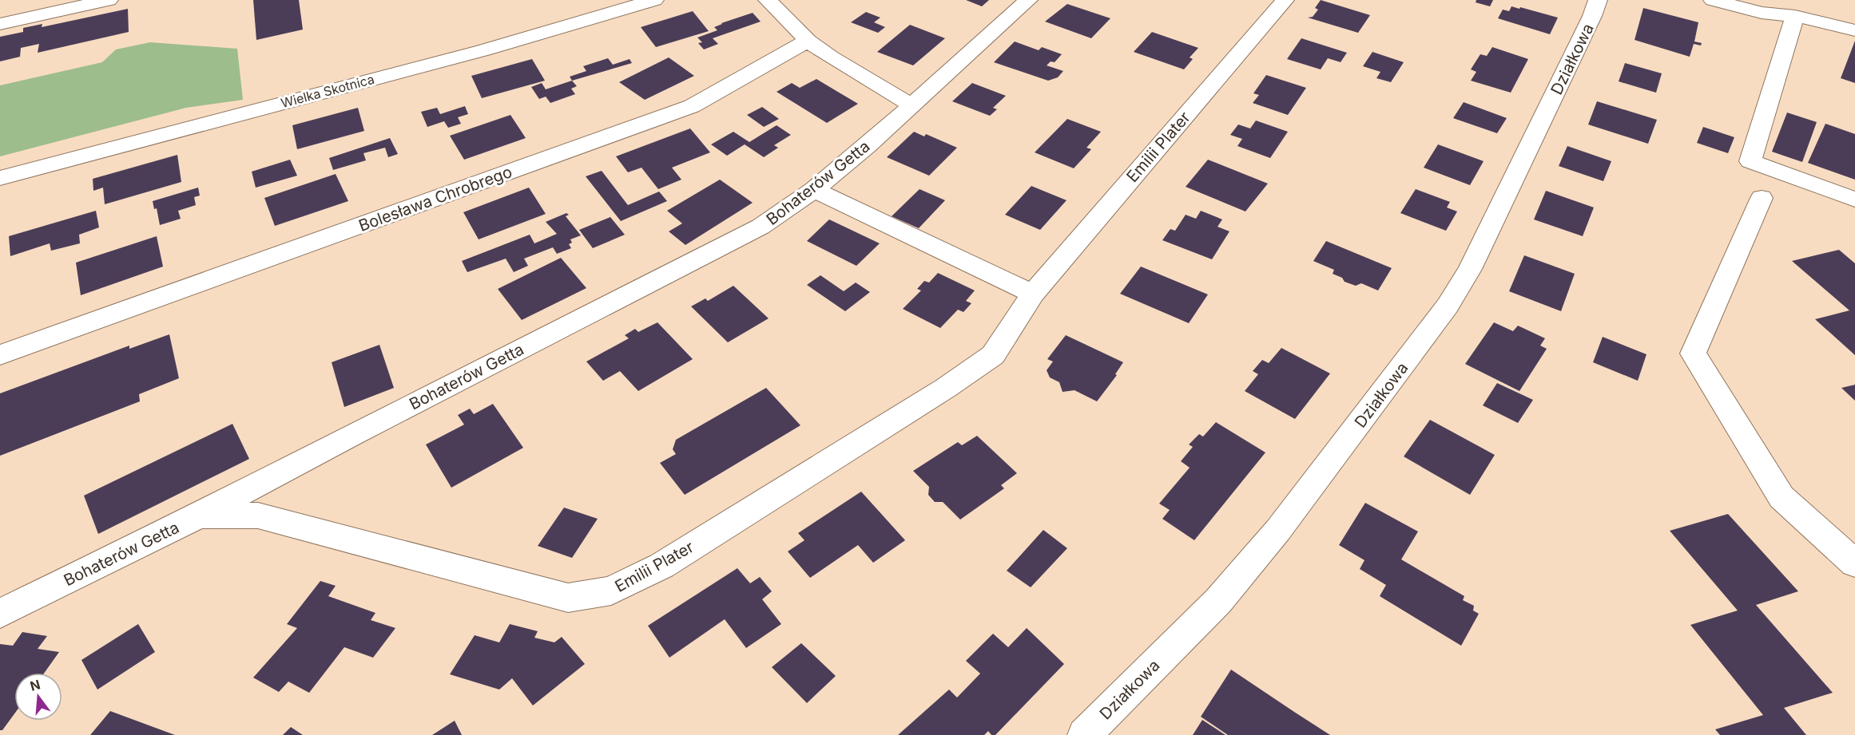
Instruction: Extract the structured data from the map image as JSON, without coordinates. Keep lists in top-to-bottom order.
{
  "streets": {
    "street": [
      "Działkowa",
      "Wielka Skotnica",
      "Emilii Plater",
      "Bohaterów Getta",
      "Bolesława Chrobrego"
    ]
  },
  "crossings": [
    ["Emilii Plater", "Bohaterów Getta"]
  ],
  "north": "top"
}
